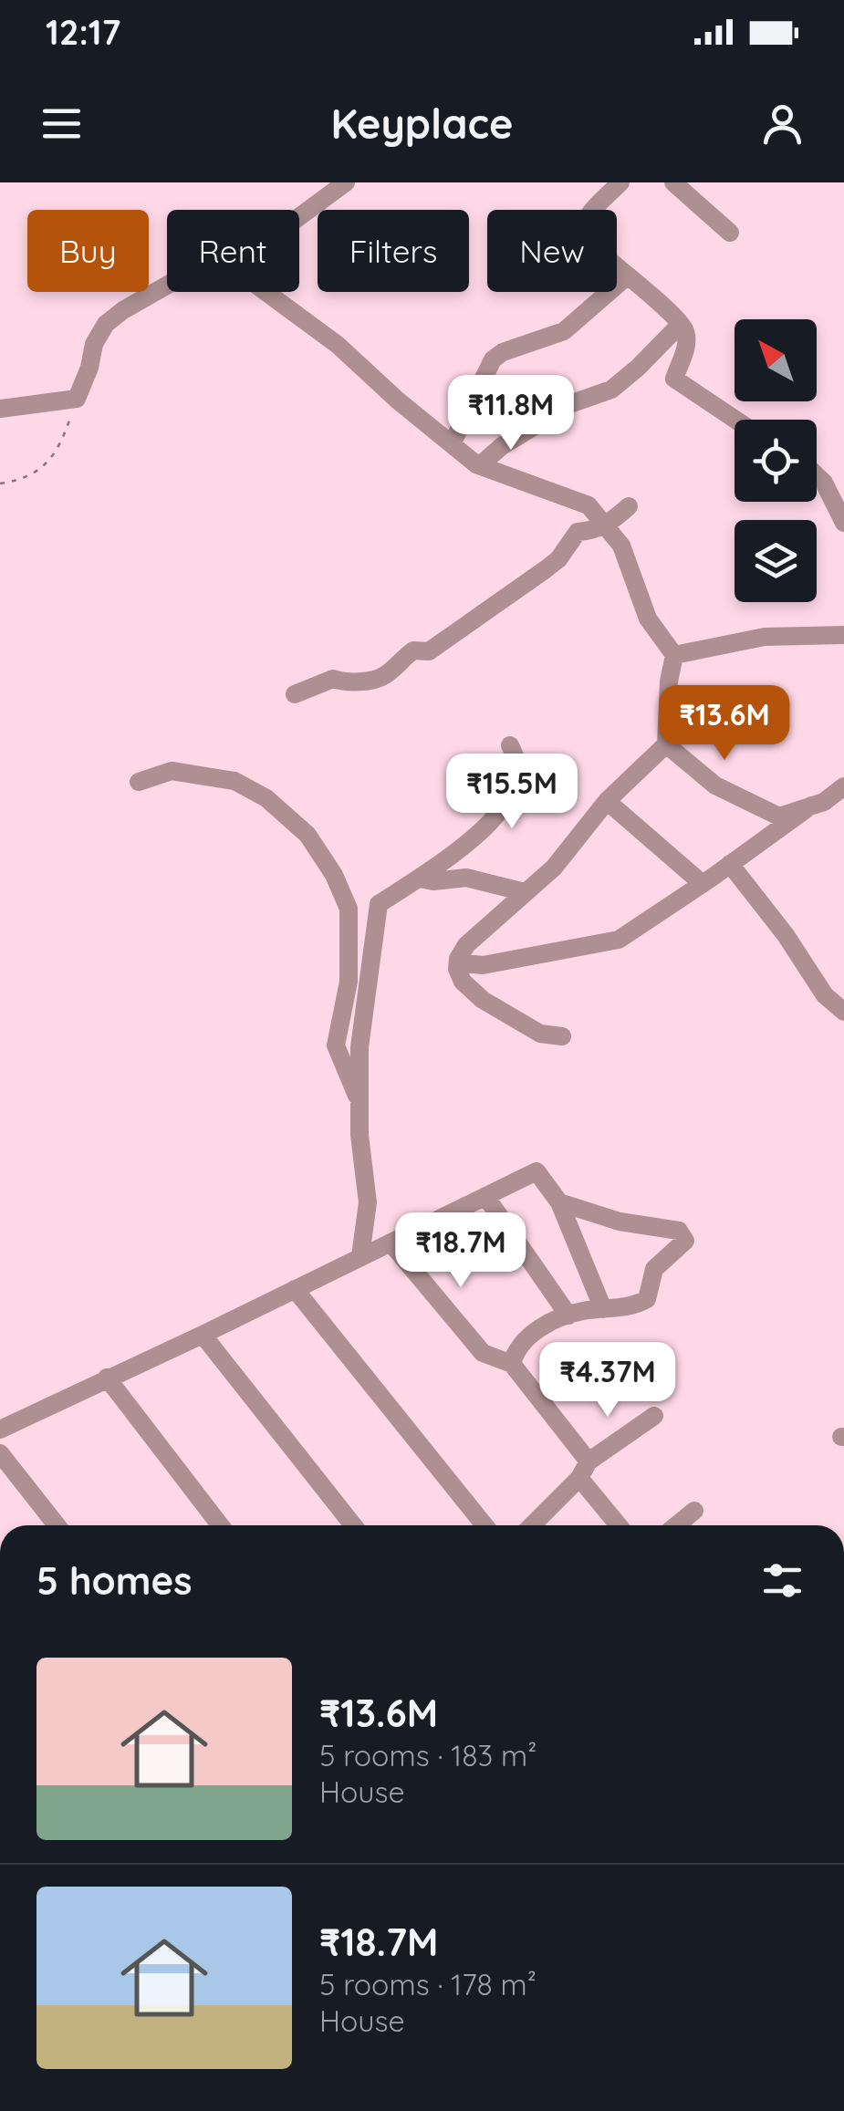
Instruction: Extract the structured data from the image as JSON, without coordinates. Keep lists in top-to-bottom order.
{
  "north": "top left",
  "page": {
    "status": "12:17",
    "header": "Keyplace",
    "chip": [
      "Buy",
      "Rent",
      "Filters",
      "New"
    ],
    "price": [
      "₹11.8M",
      "₹13.6M",
      "₹15.5M",
      "₹18.7M",
      "₹4.37M"
    ],
    "heading": "5 homes",
    "list": [
      {
        "name": "₹13.6M",
        "note": "5 rooms · 183 m² · House"
      },
      {
        "name": "₹18.7M",
        "note": "5 rooms · 178 m² · House"
      }
    ]
  }
}
